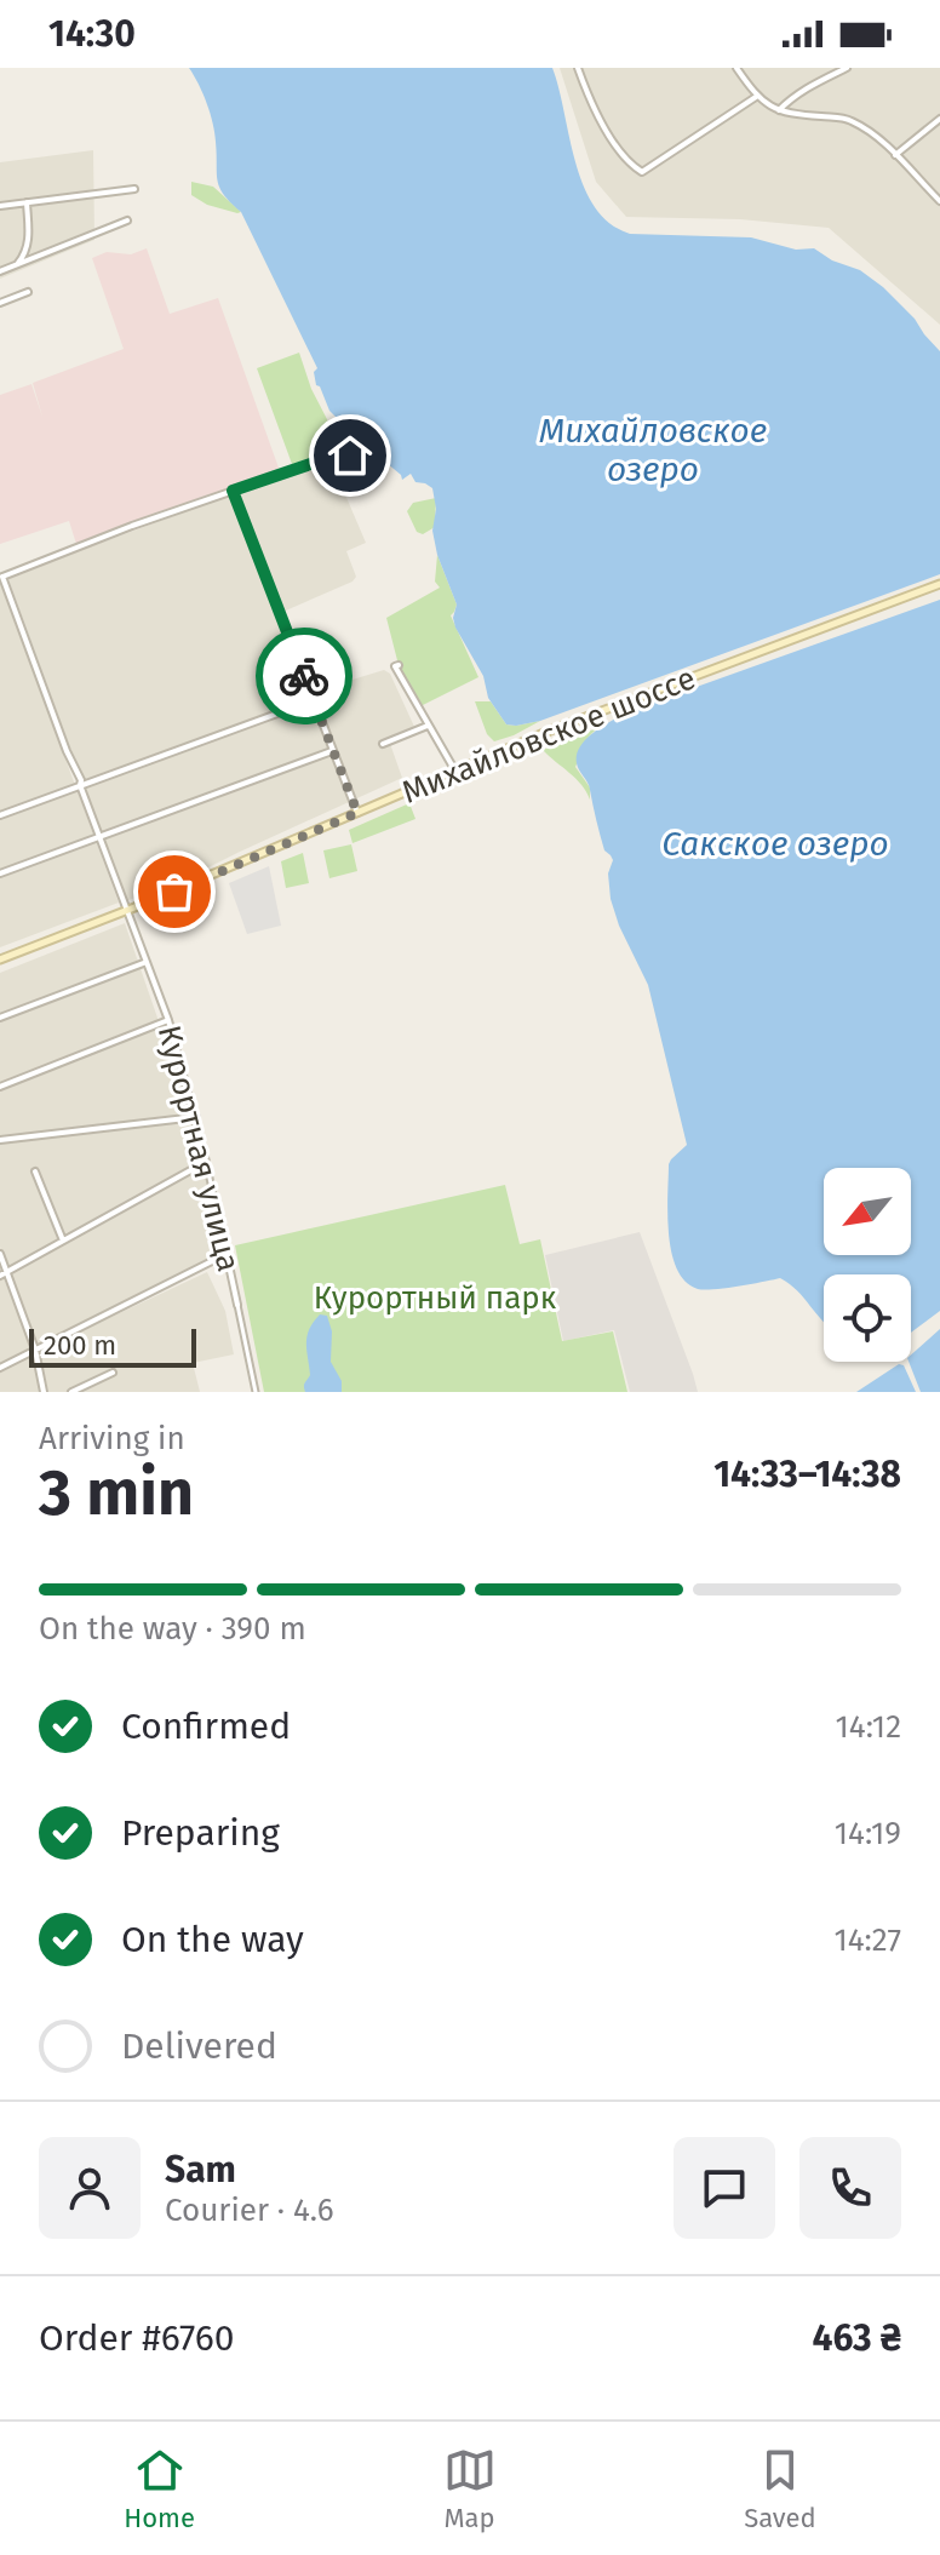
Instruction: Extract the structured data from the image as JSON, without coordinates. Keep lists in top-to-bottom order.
{
  "streets": {
    "main road": ["Михайловское шоссе"],
    "street": ["Курортная улица"]
  },
  "crossings": [
    ["Михайловское шоссе", "Курортная улица"]
  ],
  "water": ["Михайловское озеро", "Сакское озеро"],
  "parks": ["Курортный парк"],
  "scale_bar": "200 m",
  "north": "bottom left",
  "page": {
    "status": "14:30",
    "scale": "200 m",
    "heading": ["3 min", "Arriving in", "14:33–14:38"],
    "panel": [
      "Sam",
      "Courier · 4.6",
      "Order #6760",
      "463 ₴"
    ],
    "bar": "On the way · 390 m",
    "list": [
      ["Confirmed", "14:12"],
      ["Preparing", "14:19"],
      ["On the way", "14:27"],
      "Delivered"
    ],
    "tabs": ["Home", "Map", "Saved"]
  }
}
